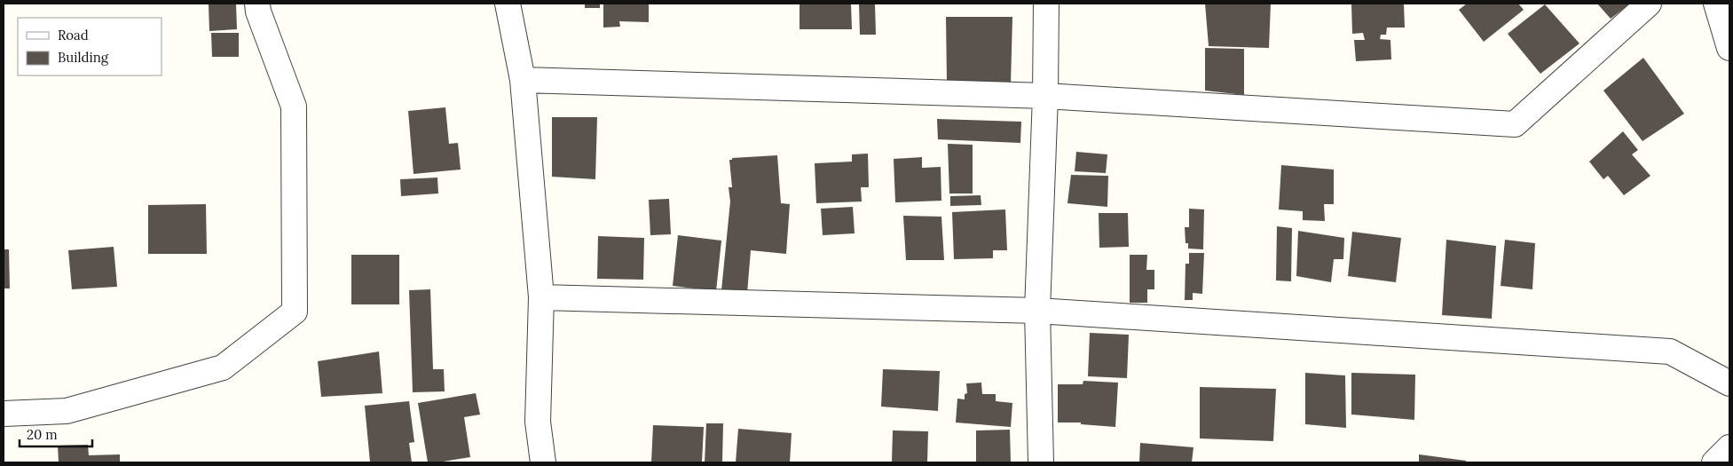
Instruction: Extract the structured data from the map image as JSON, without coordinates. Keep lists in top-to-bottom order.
{
  "legend": ["Road", "Building"],
  "scale_bar": "20 m"
}
